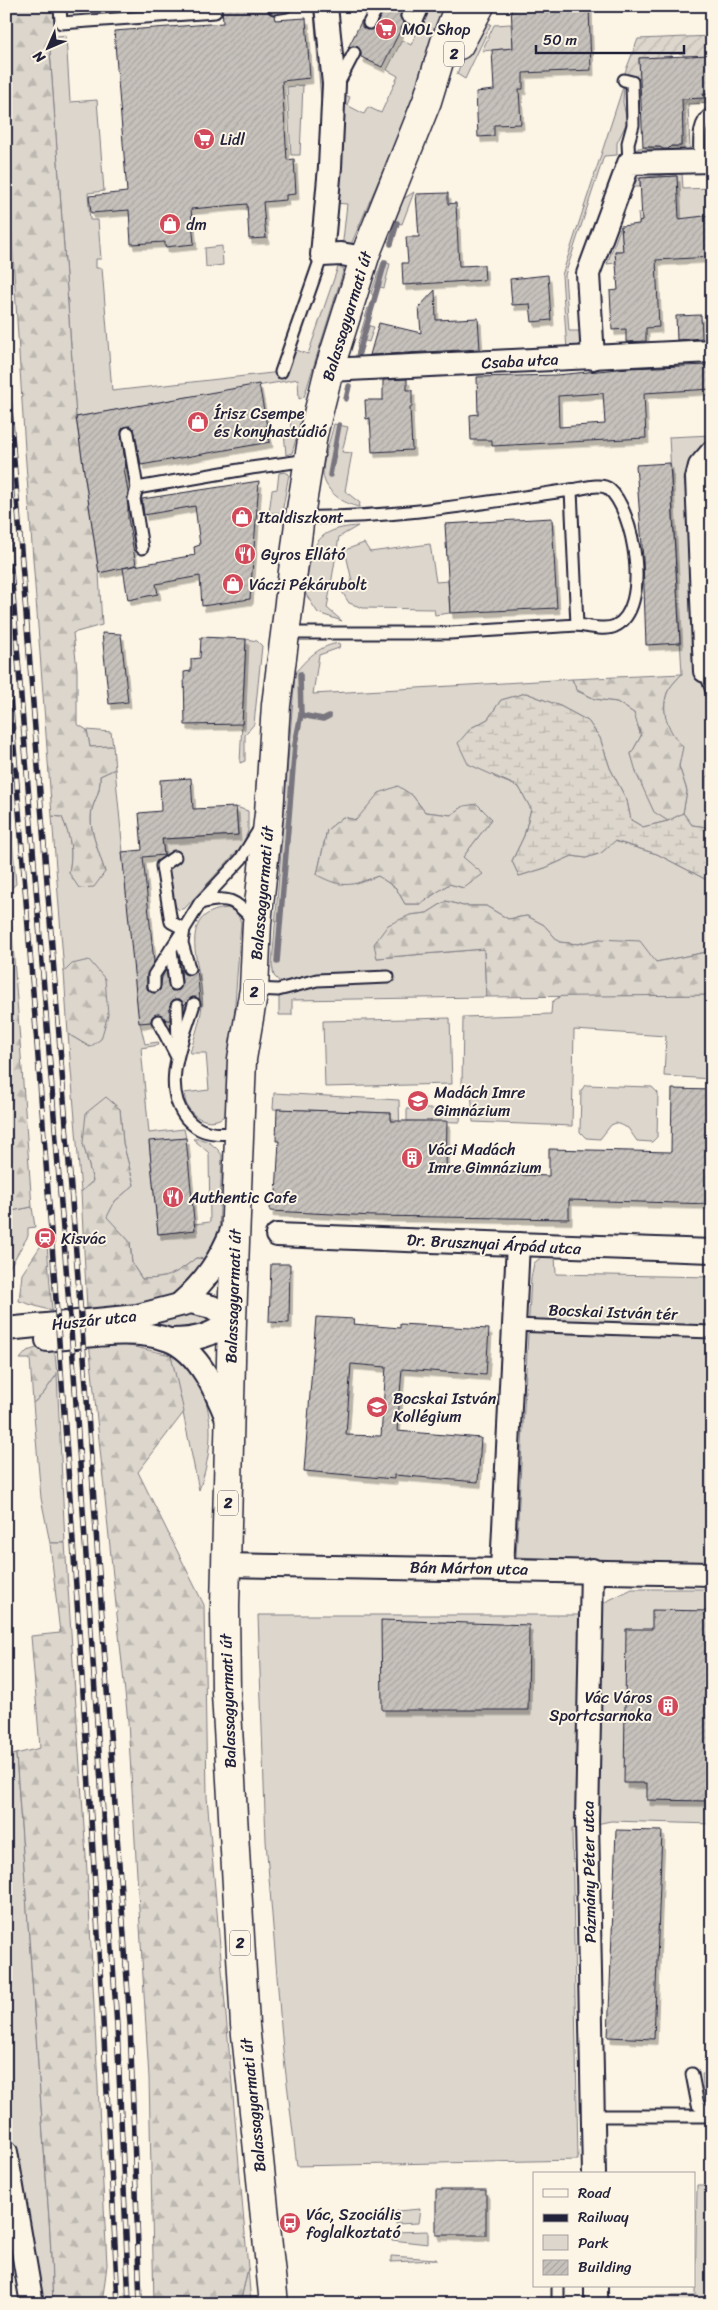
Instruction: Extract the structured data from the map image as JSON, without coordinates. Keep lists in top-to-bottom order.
{
  "streets": {
    "main road": ["2", "Balassagyarmati út"],
    "street": [
      "Csaba utca",
      "Dr. Brusznyai Árpád utca",
      "Huszár utca",
      "Bán Márton utca",
      "Pázmány Péter utca"
    ],
    "lane": ["Bocskai István tér"]
  },
  "crossings": [
    ["2", "Balassagyarmati út"],
    ["Balassagyarmati út", "Csaba utca"],
    ["Balassagyarmati út", "Huszár utca"],
    ["Balassagyarmati út", "Bán Márton utca"],
    ["Bán Márton utca", "Pázmány Péter utca"]
  ],
  "places": {
    "supermarket": ["MOL Shop", "Lidl"],
    "shop": [
      "dm",
      "Írisz Csempe és konyhastúdió",
      "Italdiszkont",
      "Váczi Pékárubolt"
    ],
    "restaurant": ["Gyros Ellátó", "Authentic Cafe"],
    "school or university": ["Madách Imre Gimnázium", "Bocskai István Kollégium"],
    "building": ["Váci Madách Imre Gimnázium", "Vác Város Sportcsarnoka"],
    "station": ["Kisvác"],
    "bus stop": ["Vác, Szociális foglalkoztató"]
  },
  "legend": [
    "Road",
    "Railway",
    "Park",
    "Building"
  ],
  "scale_bar": "50 m",
  "north": "bottom left"
}
